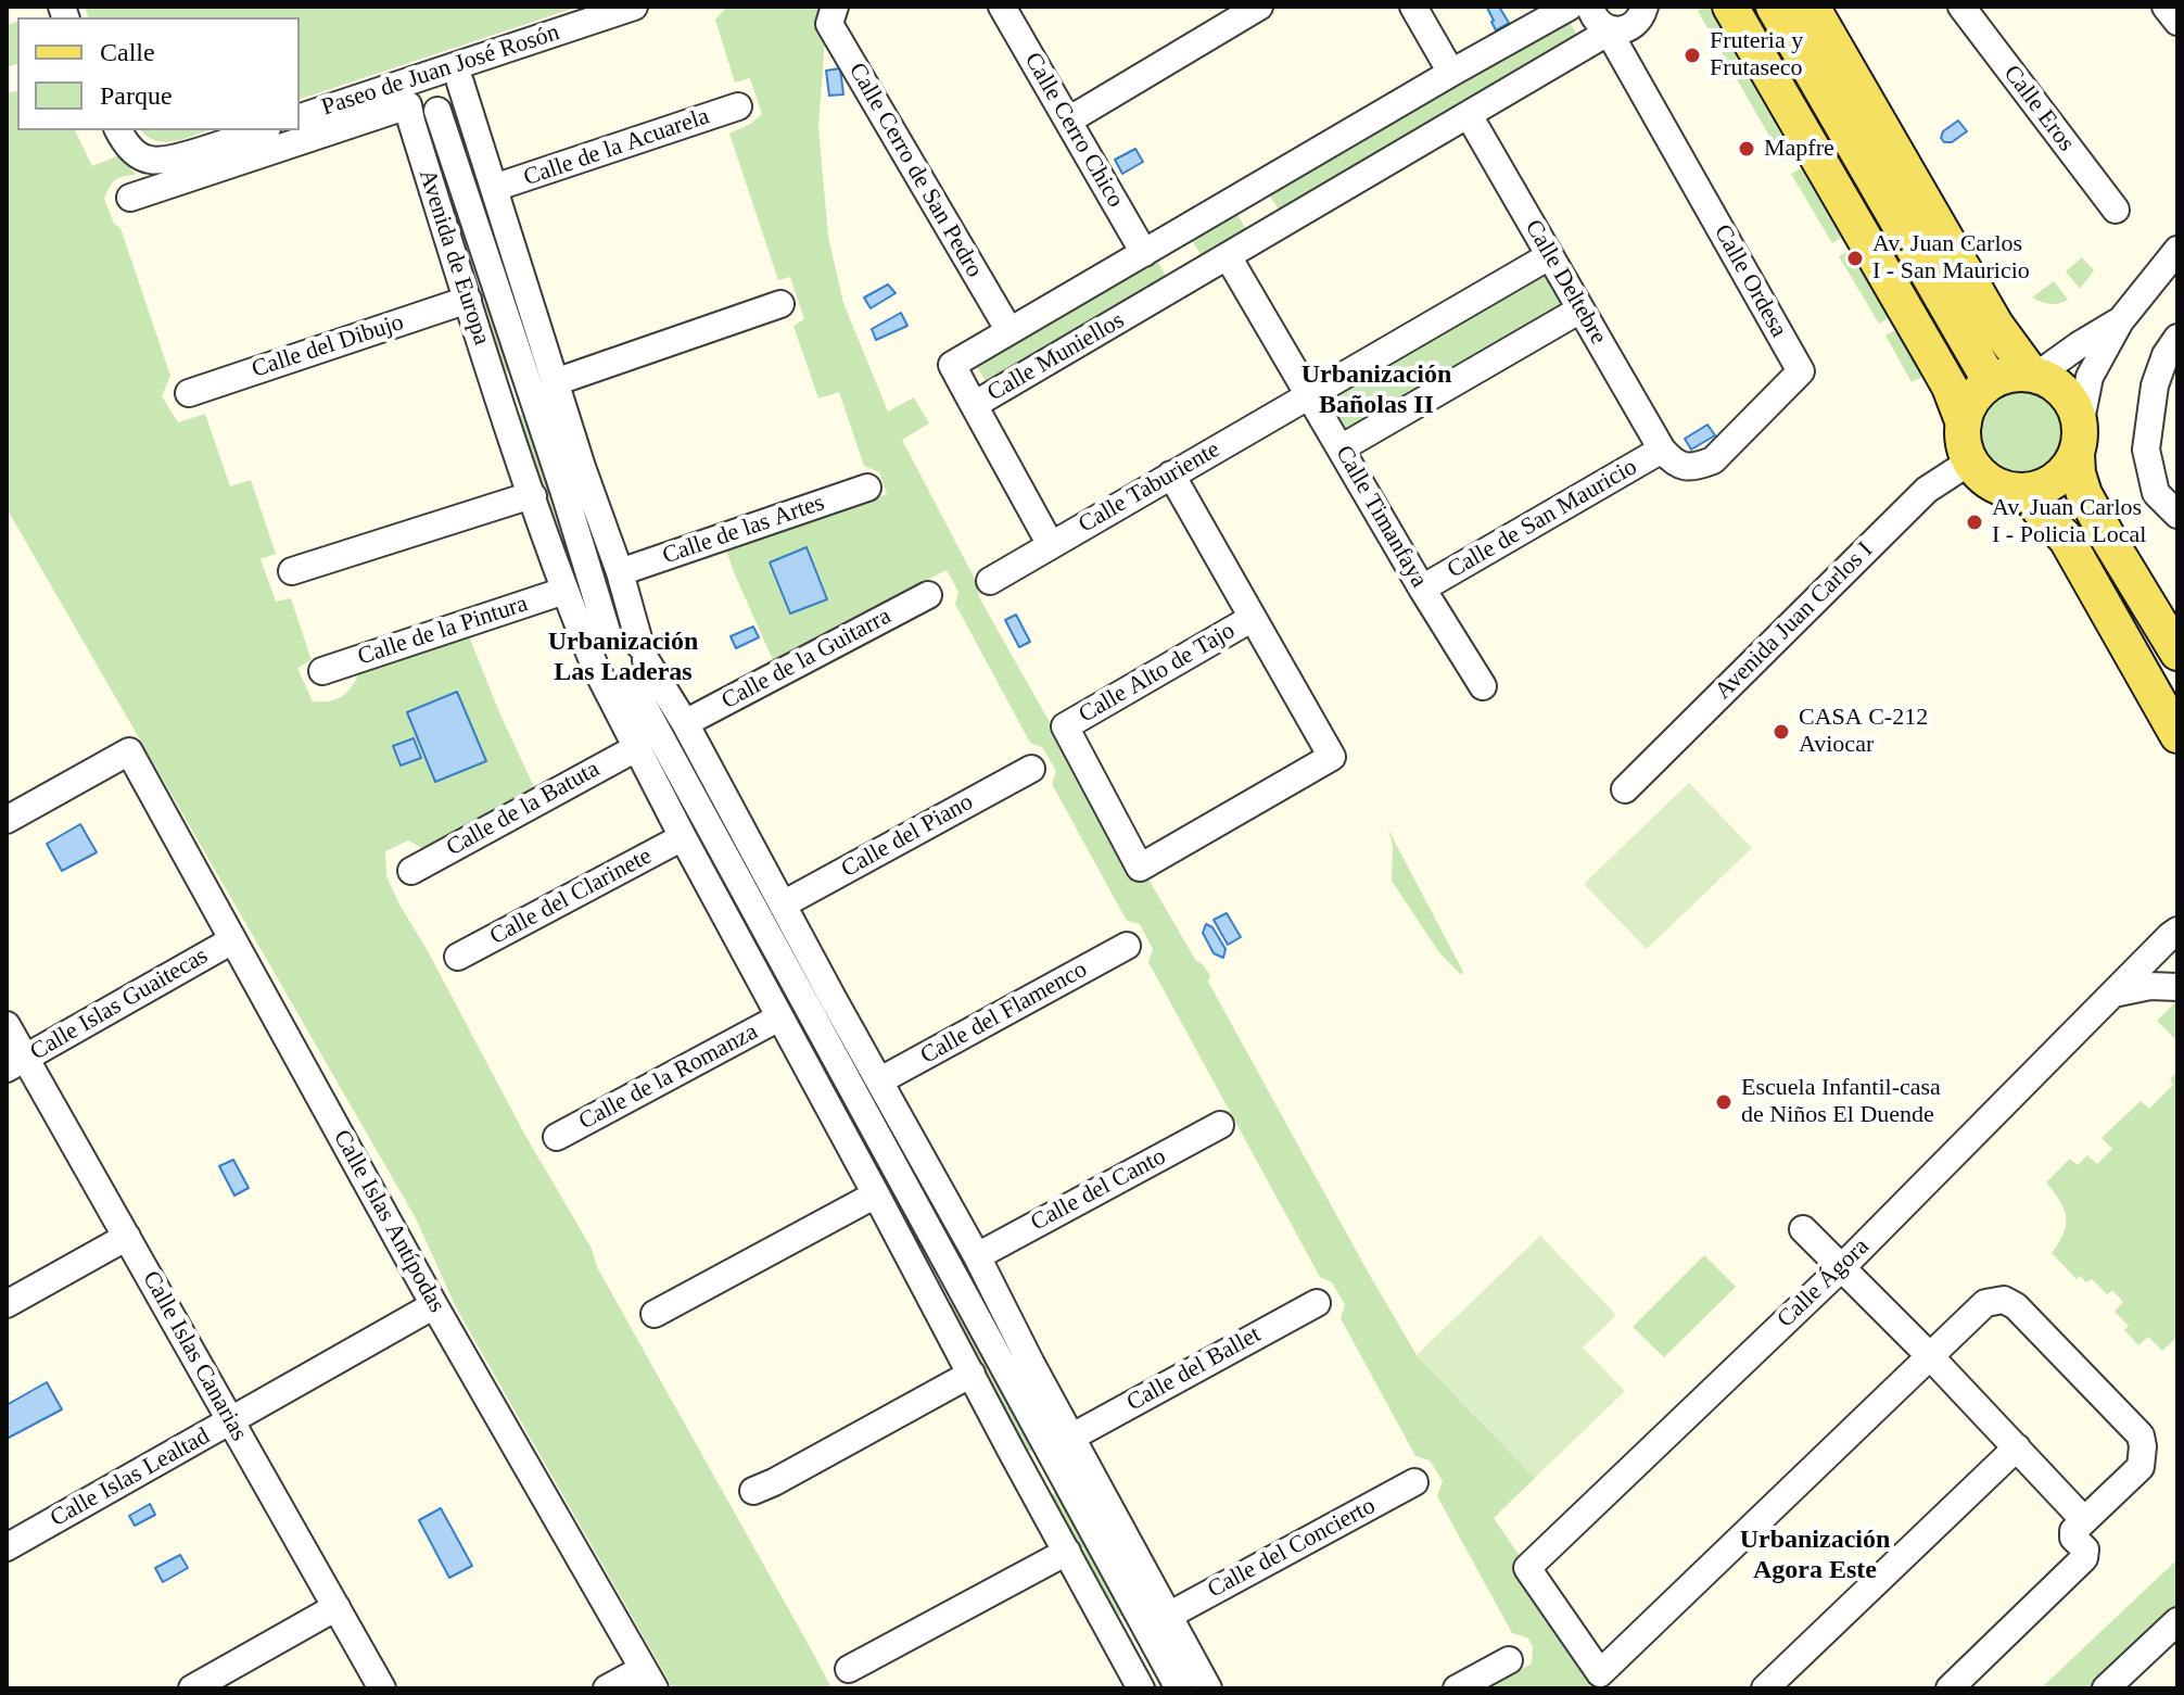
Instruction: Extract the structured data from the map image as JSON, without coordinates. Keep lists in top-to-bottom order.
{
  "streets": {
    "street": [
      "Paseo de Juan José Rosón",
      "Calle Eros",
      "Calle Cerro Chico",
      "Calle de la Acuarela",
      "Calle Cerro de San Pedro",
      "Avenida de Europa",
      "Calle Ordesa",
      "Calle Deltebre",
      "Calle del Dibujo",
      "Calle Muniellos",
      "Calle Taburiente",
      "Calle Timanfaya",
      "Calle de San Mauricio",
      "Calle de las Artes",
      "Avenida Juan Carlos I",
      "Calle de la Pintura",
      "Calle de la Guitarra",
      "Calle Alto de Tajo",
      "Calle de la Batuta",
      "Calle del Piano",
      "Calle del Clarinete",
      "Calle Islas Guaitecas",
      "Calle del Flamenco",
      "Calle de la Romanza",
      "Calle del Canto",
      "Calle Islas Antípodas",
      "Calle Ágora",
      "Calle Islas Canarias",
      "Calle del Ballet",
      "Calle Islas Lealtad",
      "Calle del Concierto"
    ]
  },
  "crossings": [
    ["Paseo de Juan José Rosón", "Avenida de Europa"],
    ["Calle Cerro Chico", "Calle Muniellos"],
    ["Calle Cerro de San Pedro", "Calle Muniellos"],
    ["Avenida de Europa", "Calle del Dibujo"],
    ["Avenida de Europa", "Calle de la Pintura"],
    ["Avenida de Europa", "Calle de la Batuta"],
    ["Avenida de Europa", "Calle del Clarinete"],
    ["Avenida de Europa", "Calle de la Romanza"],
    ["Calle Ordesa", "Calle Deltebre"],
    ["Calle Ordesa", "Calle Muniellos"],
    ["Calle Ordesa", "Calle de San Mauricio"],
    ["Calle Deltebre", "Calle Muniellos"],
    ["Calle Deltebre", "Calle Taburiente"],
    ["Calle Deltebre", "Calle de San Mauricio"],
    ["Calle Muniellos", "Calle Timanfaya"],
    ["Calle Taburiente", "Calle Timanfaya"],
    ["Calle Timanfaya", "Calle de San Mauricio"],
    ["Calle Islas Guaitecas", "Calle Islas Antípodas"],
    ["Calle Islas Guaitecas", "Calle Islas Canarias"],
    ["Calle Islas Antípodas", "Calle Islas Lealtad"],
    ["Calle Islas Canarias", "Calle Islas Lealtad"]
  ],
  "districts": ["Urbanización Bañolas II", "Urbanización Las Laderas", "Urbanización Agora Este"],
  "places": [
    "Fruteria y Frutaseco",
    "Mapfre",
    "Av. Juan Carlos I - San Mauricio",
    "Av. Juan Carlos I - Policia Local",
    "CASA C-212 Aviocar",
    "Escuela Infantil-casa de Niños El Duende"
  ],
  "legend": ["Calle", "Parque"]
}
